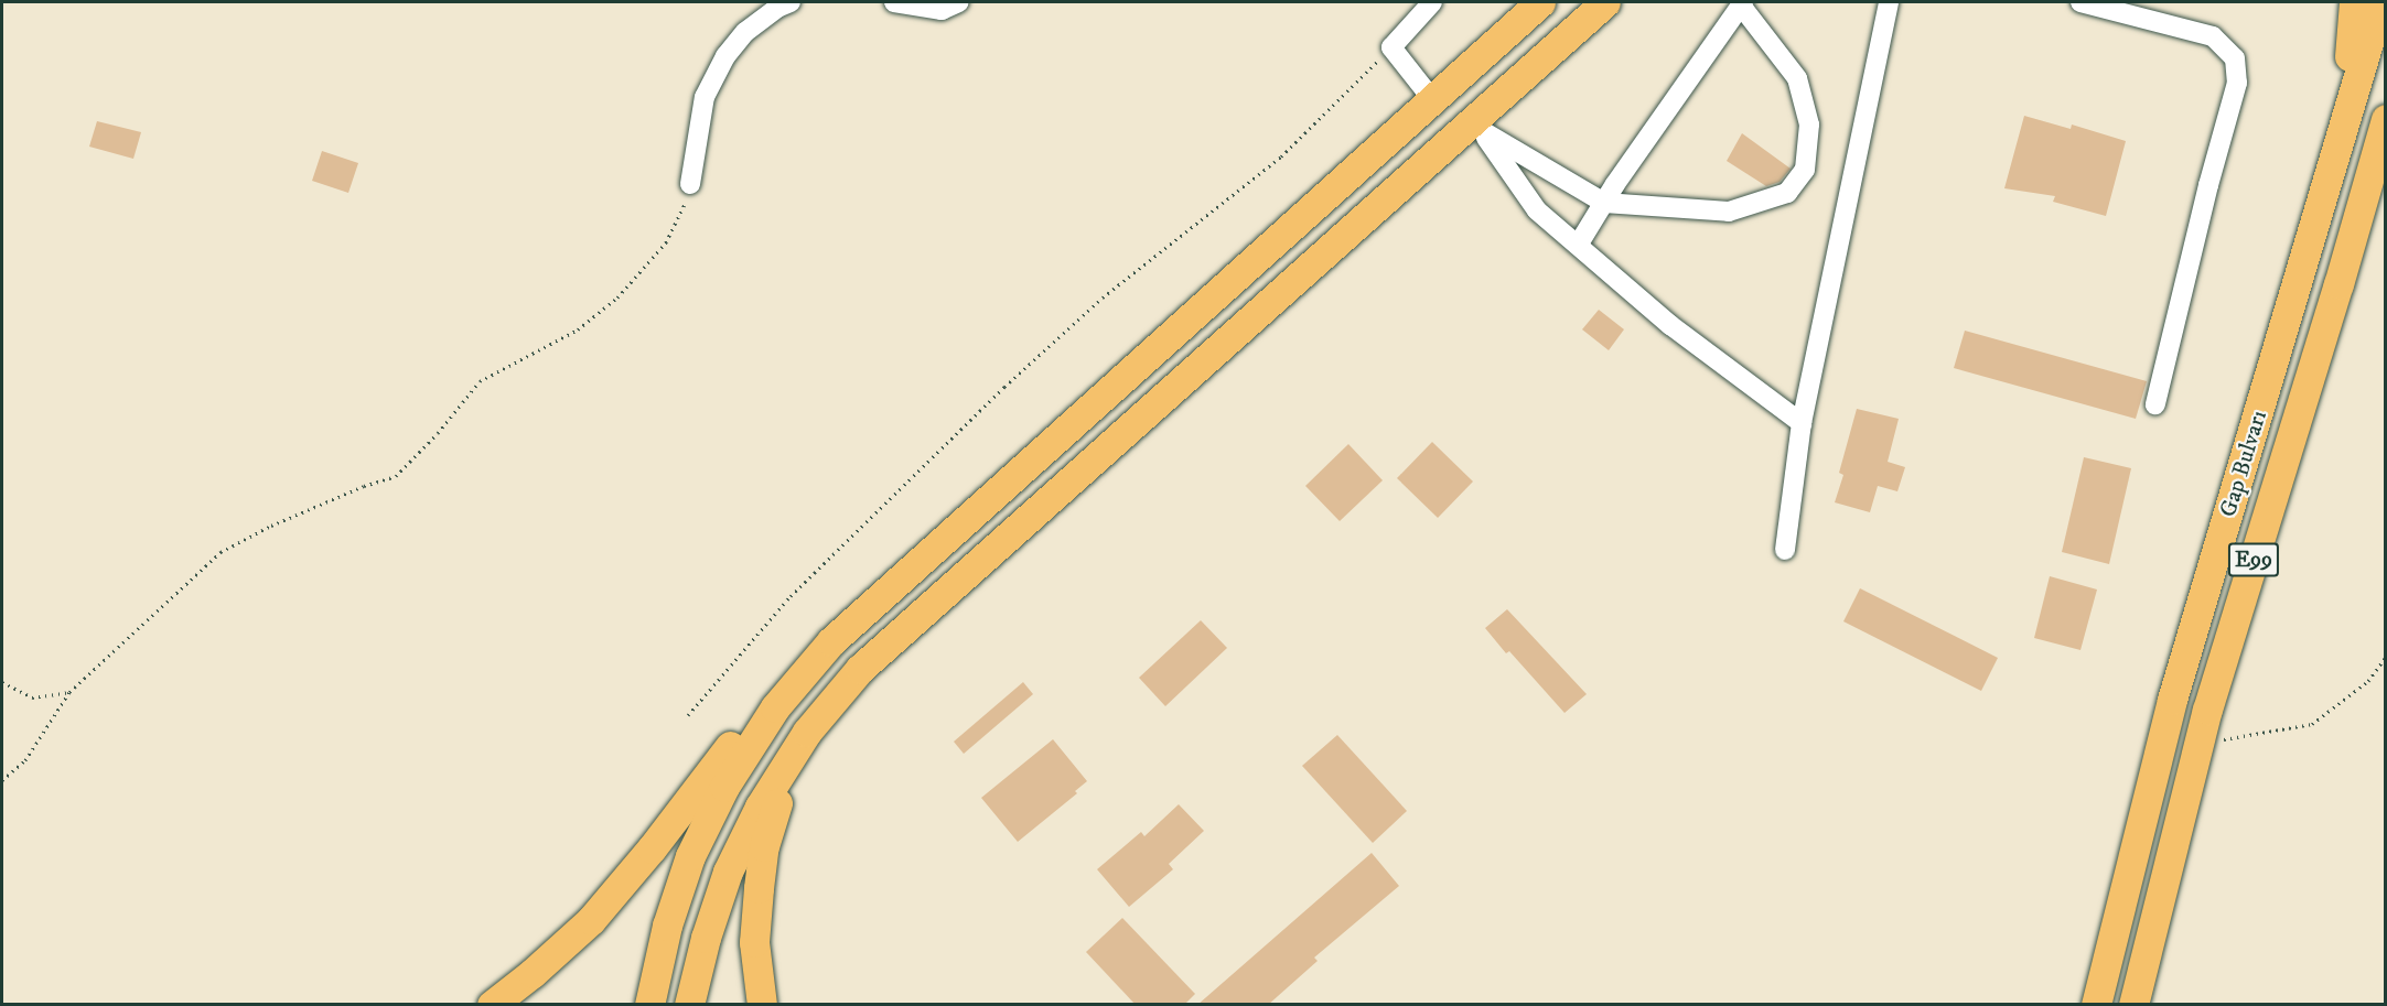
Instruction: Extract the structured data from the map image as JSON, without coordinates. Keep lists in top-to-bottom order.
{
  "streets": {
    "highway": ["Gap Bulvarı", "E99"]
  }
}
